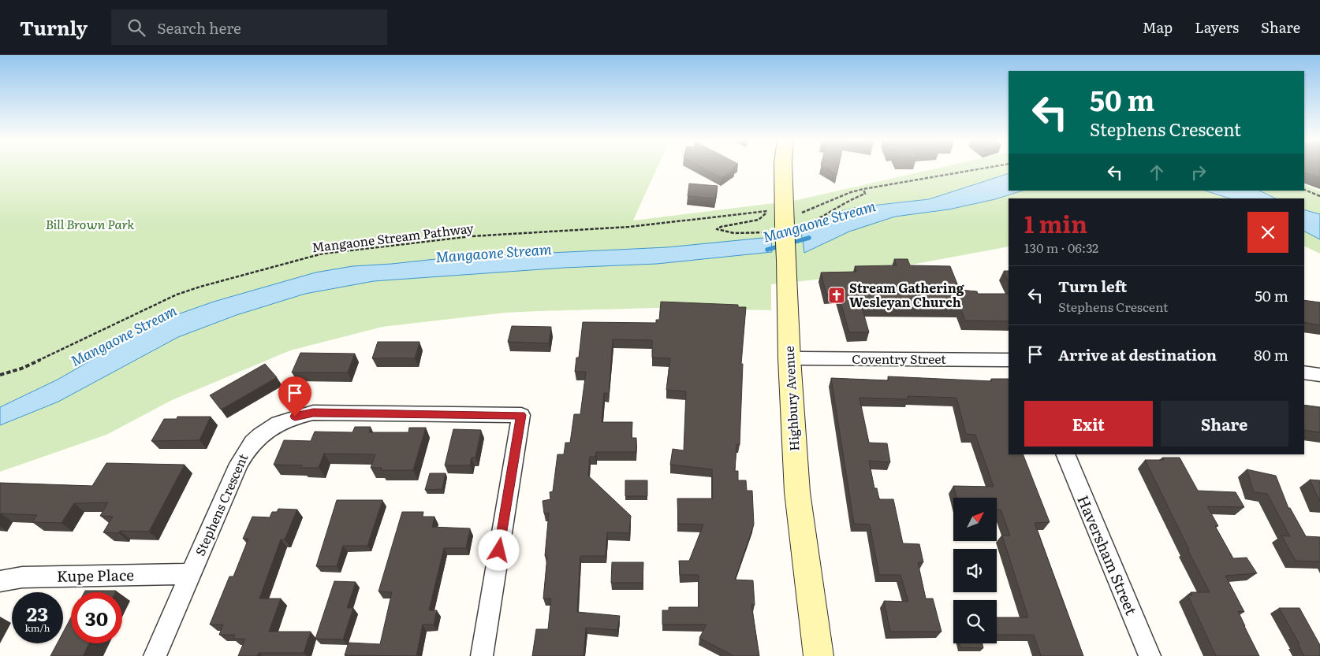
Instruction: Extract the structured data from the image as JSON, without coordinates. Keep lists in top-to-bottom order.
{
  "streets": {
    "street": [
      "Coventry Street",
      "Highbury Avenue",
      "Stephens Crescent",
      "Haversham Street",
      "Kupe Place"
    ],
    "path": ["Mangaone Stream Pathway"]
  },
  "crossings": [
    ["Mangaone Stream Pathway", "Highbury Avenue"],
    ["Coventry Street", "Highbury Avenue"],
    ["Stephens Crescent", "Kupe Place"]
  ],
  "water": ["Mangaone Stream"],
  "parks": ["Bill Brown Park"],
  "places": {
    "church": ["Stream Gathering Wesleyan Church"]
  },
  "north": "top right",
  "page": {
    "header": "Turnly",
    "search": "Search here",
    "nav": ["Map", "Layers", "Share"],
    "turn": ["50 m", "Stephens Crescent"],
    "heading": ["1 min", "130 m · 06:32"],
    "list": [
      {
        "name": "Turn left",
        "note": "Stephens Crescent",
        "value": "50 m"
      },
      {
        "name": "Arrive at destination",
        "value": "80 m"
      }
    ],
    "buttons": ["Exit", "Share"],
    "speed": "23 km/h",
    "limit": "30"
  }
}
